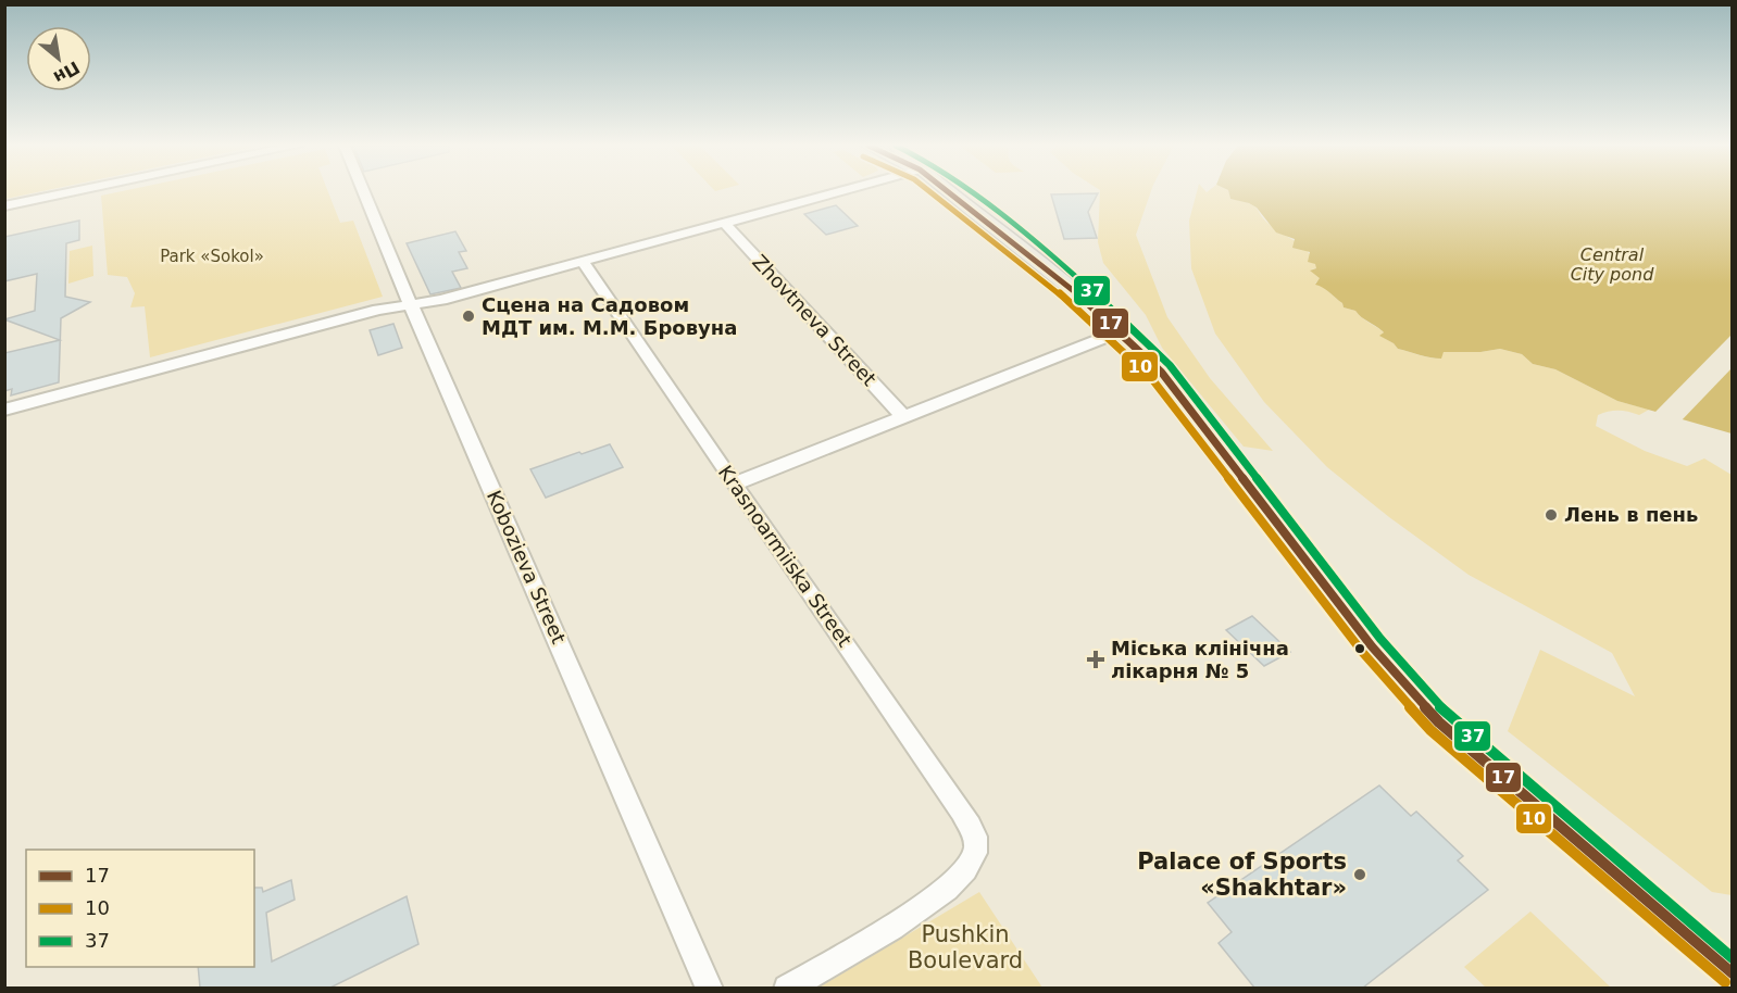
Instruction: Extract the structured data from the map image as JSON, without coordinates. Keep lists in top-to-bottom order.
{
  "streets": {
    "street": ["Zhovtneva Street", "Krasnoarmiiska Street", "Kobozieva Street"]
  },
  "water": ["Central City pond"],
  "parks": ["Park «Sokol»", "Pushkin Boulevard"],
  "places": {
    "other": ["Сцена на Садовом МДТ им. М.М. Бровуна", "Лень в пень", "Palace of Sports «Shakhtar»"],
    "health": ["Міська клінічна лікарня № 5"]
  },
  "lines": ["transit line 17", "transit line 10", "transit line 37"],
  "legend": ["17", "10", "37"],
  "north": "bottom right"
}
